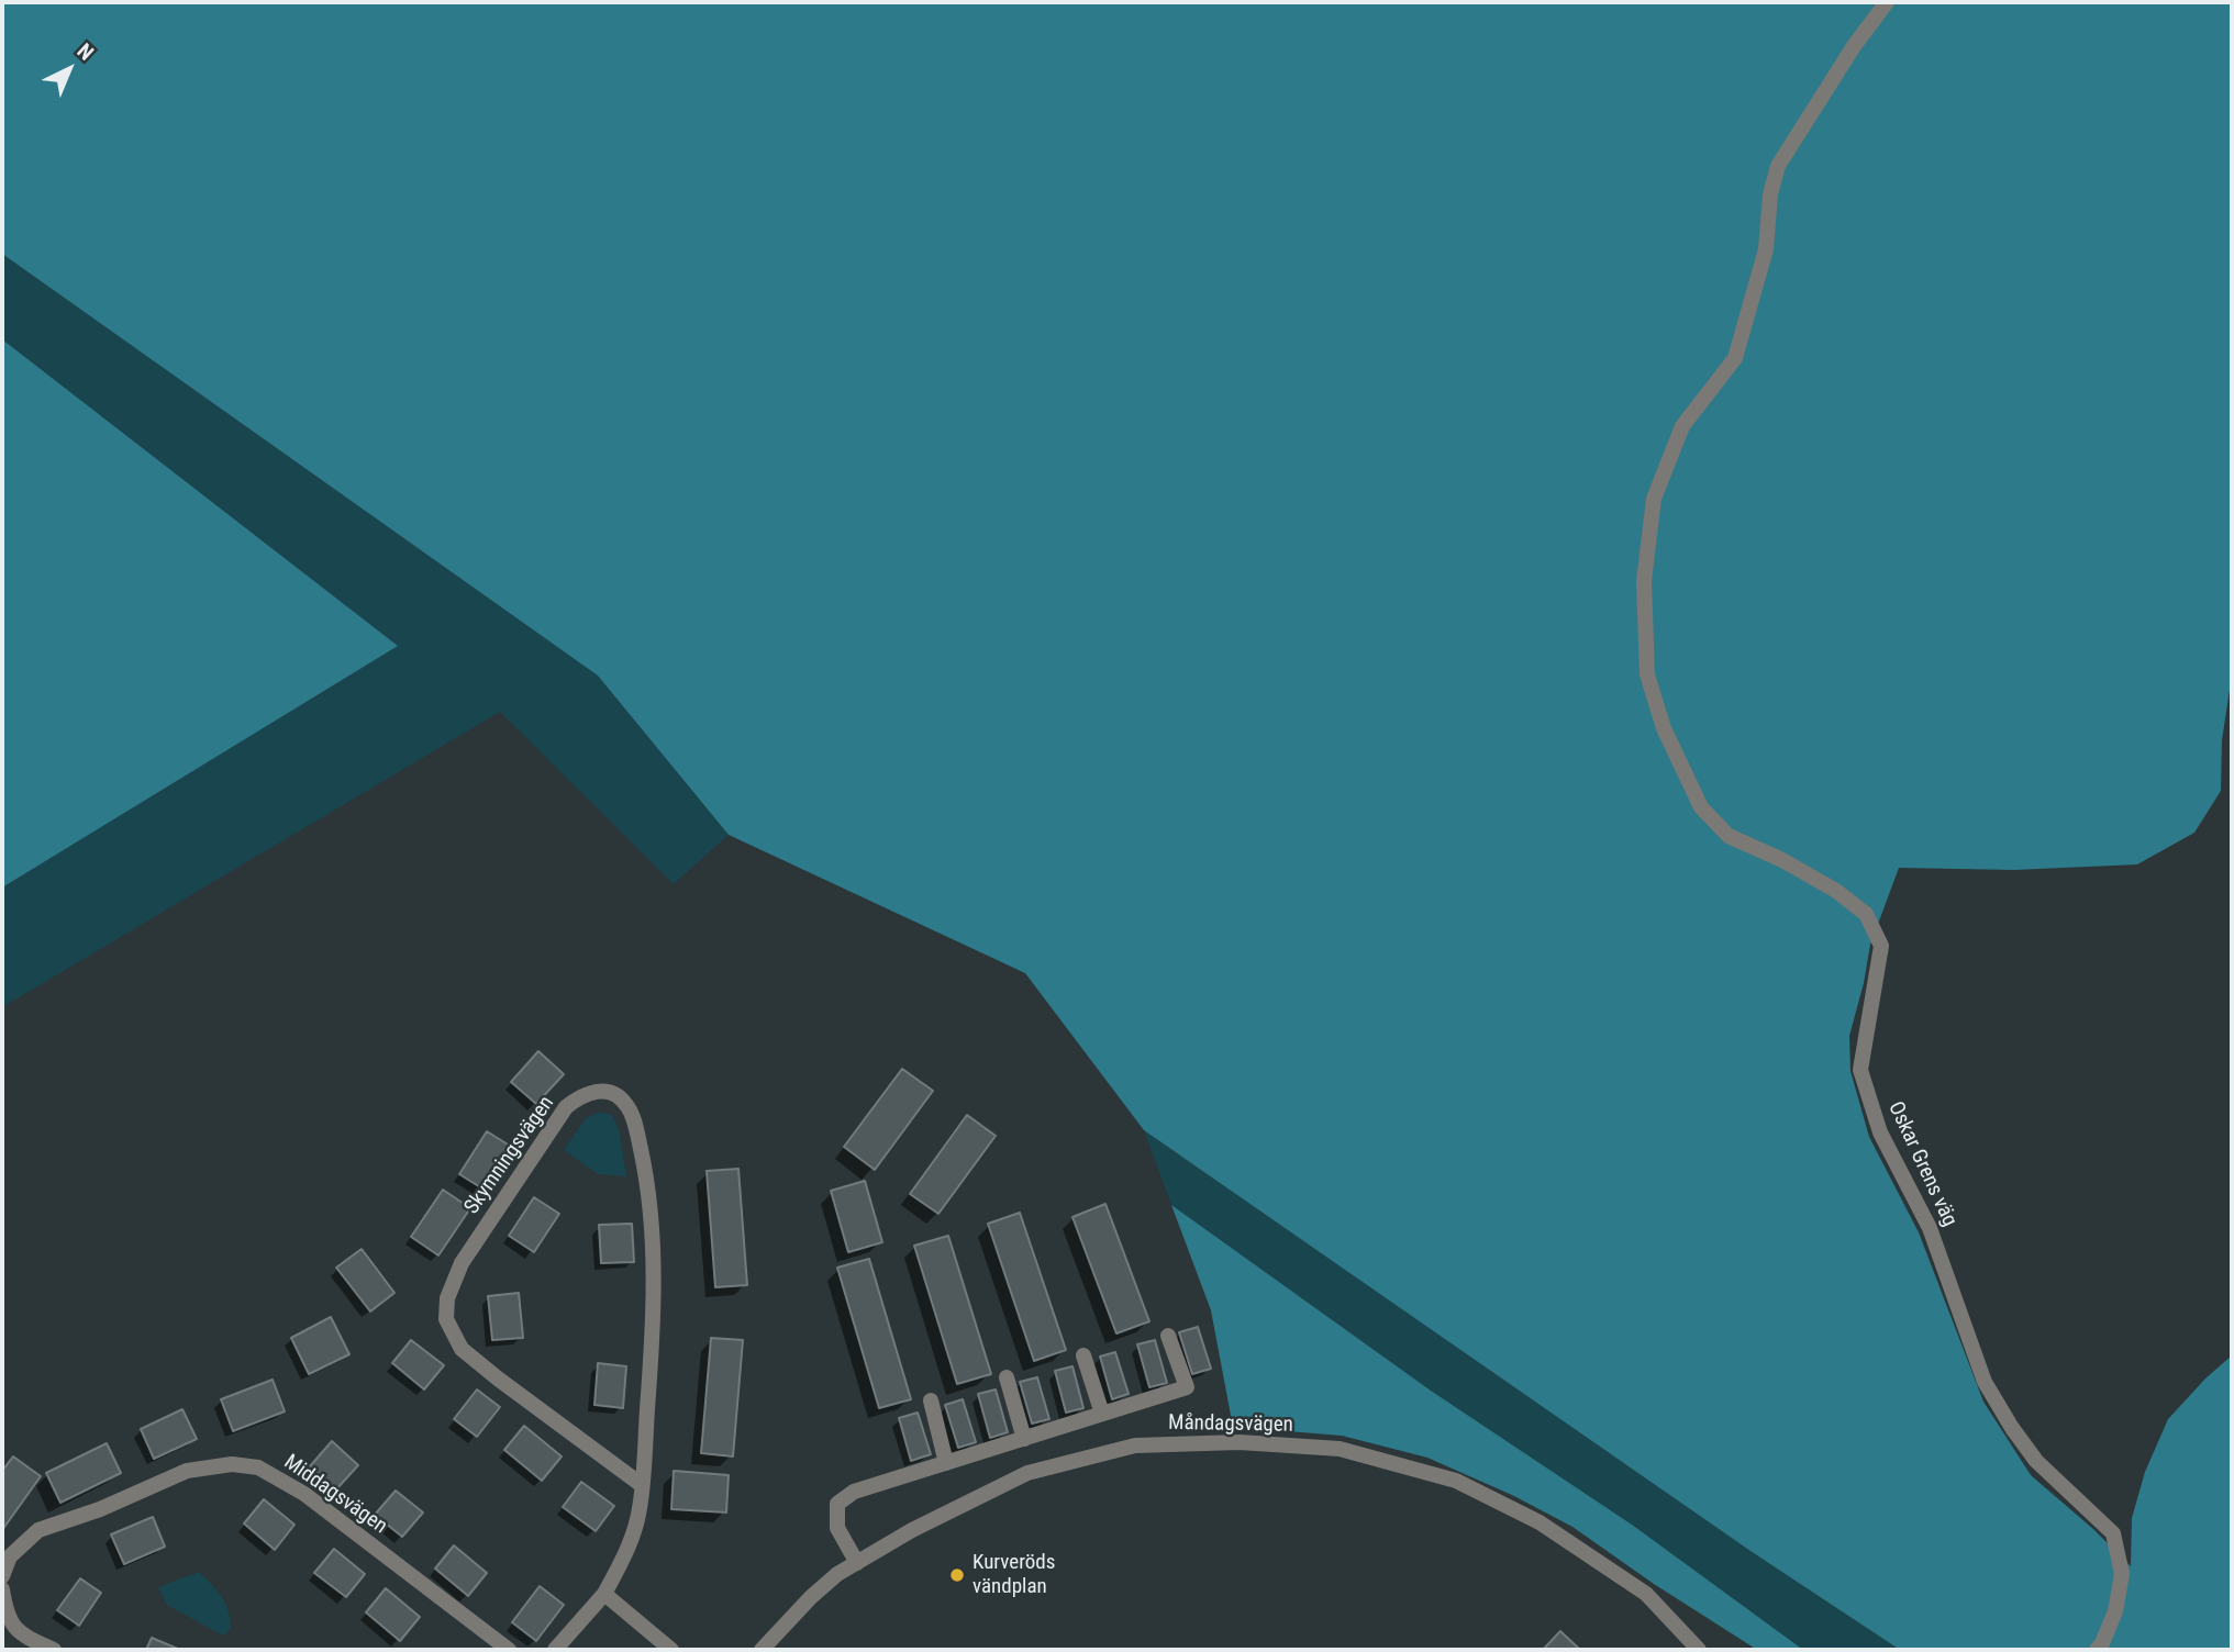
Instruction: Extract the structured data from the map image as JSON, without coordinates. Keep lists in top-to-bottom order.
{
  "streets": {
    "street": [
      "Skymningsvägen",
      "Oskar Grens väg",
      "Måndagsvägen",
      "Middagsvägen"
    ]
  },
  "places": ["Kurveröds vändplan"],
  "north": "top right"
}
